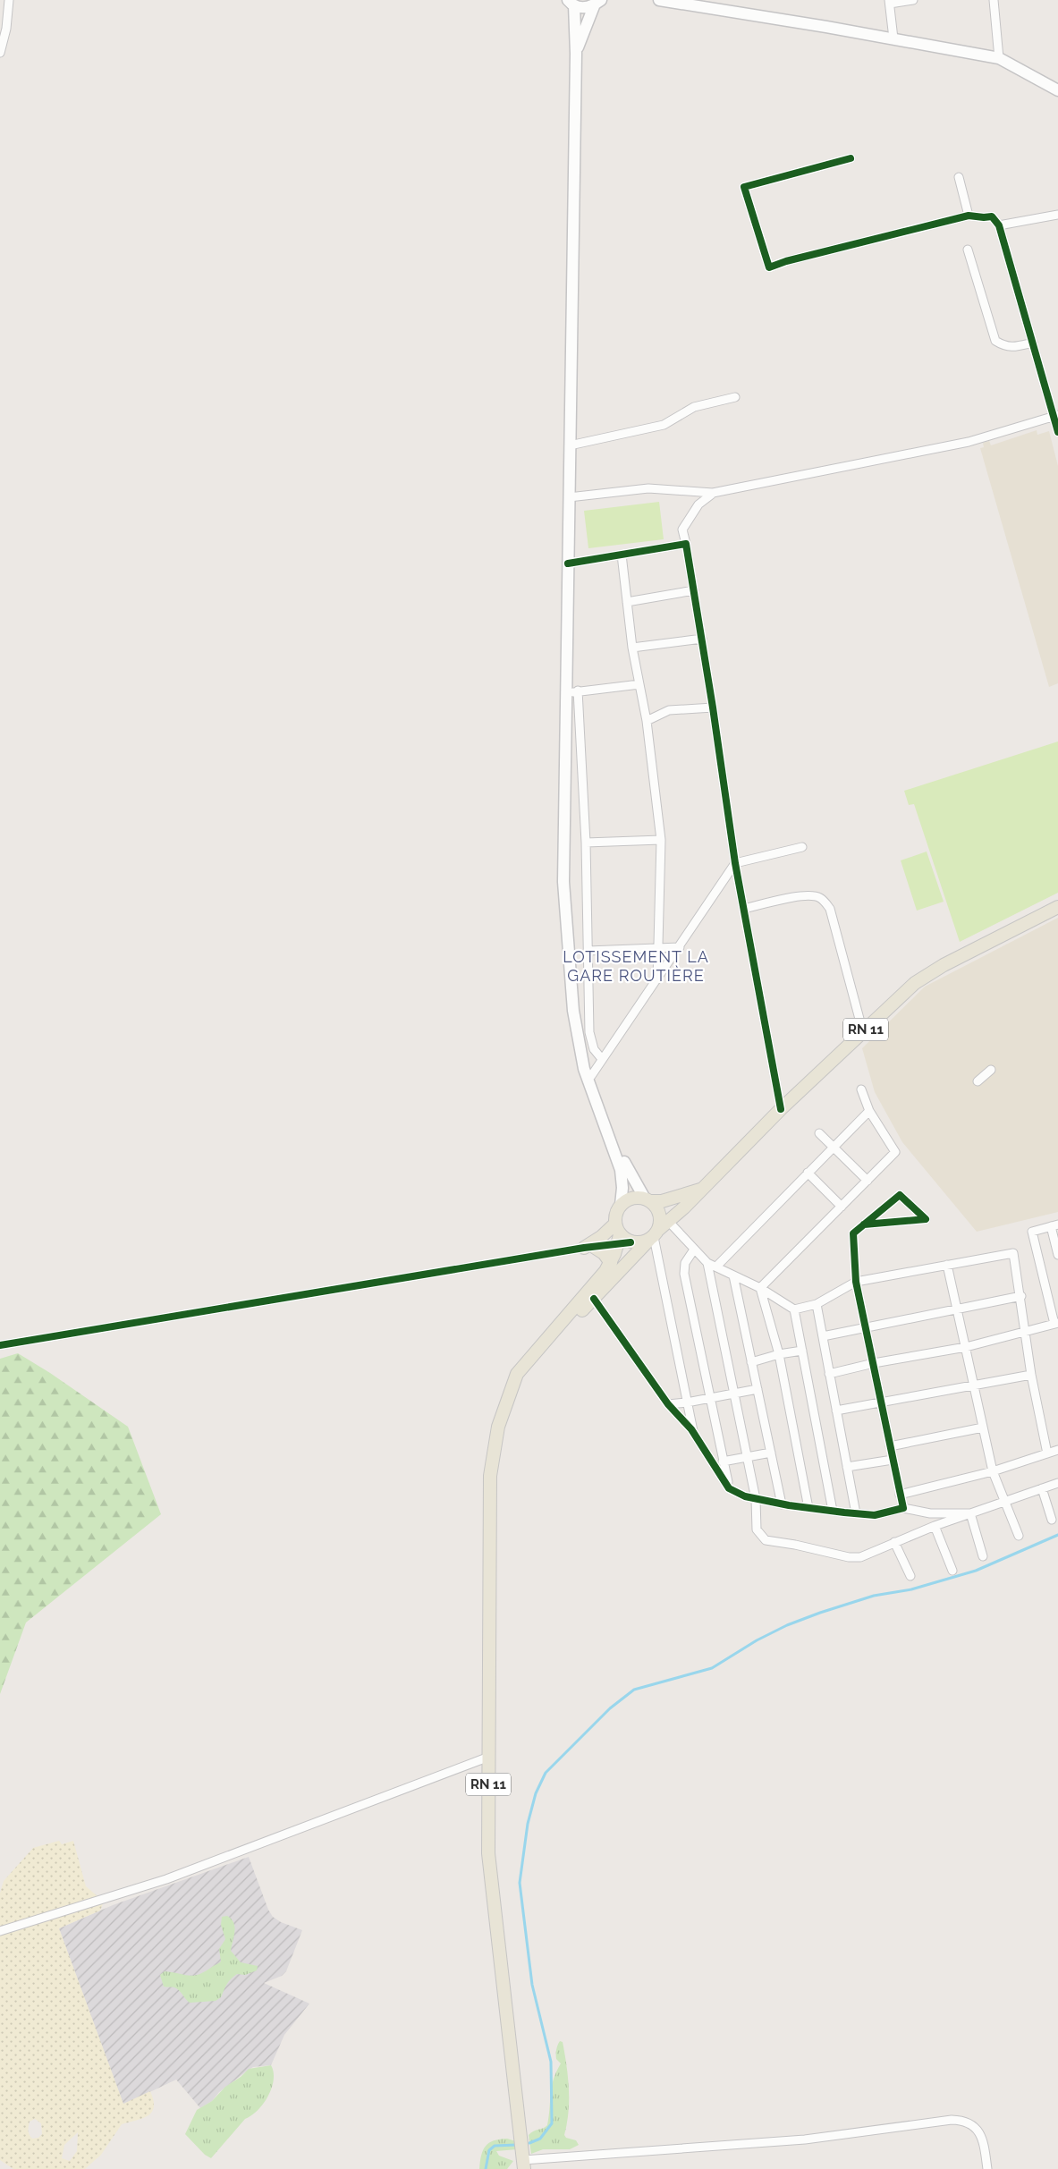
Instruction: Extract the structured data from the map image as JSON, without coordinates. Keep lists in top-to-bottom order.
{
  "streets": {
    "main road": ["RN 11"]
  },
  "districts": ["LOTISSEMENT LA GARE ROUTIÈRE"]
}
